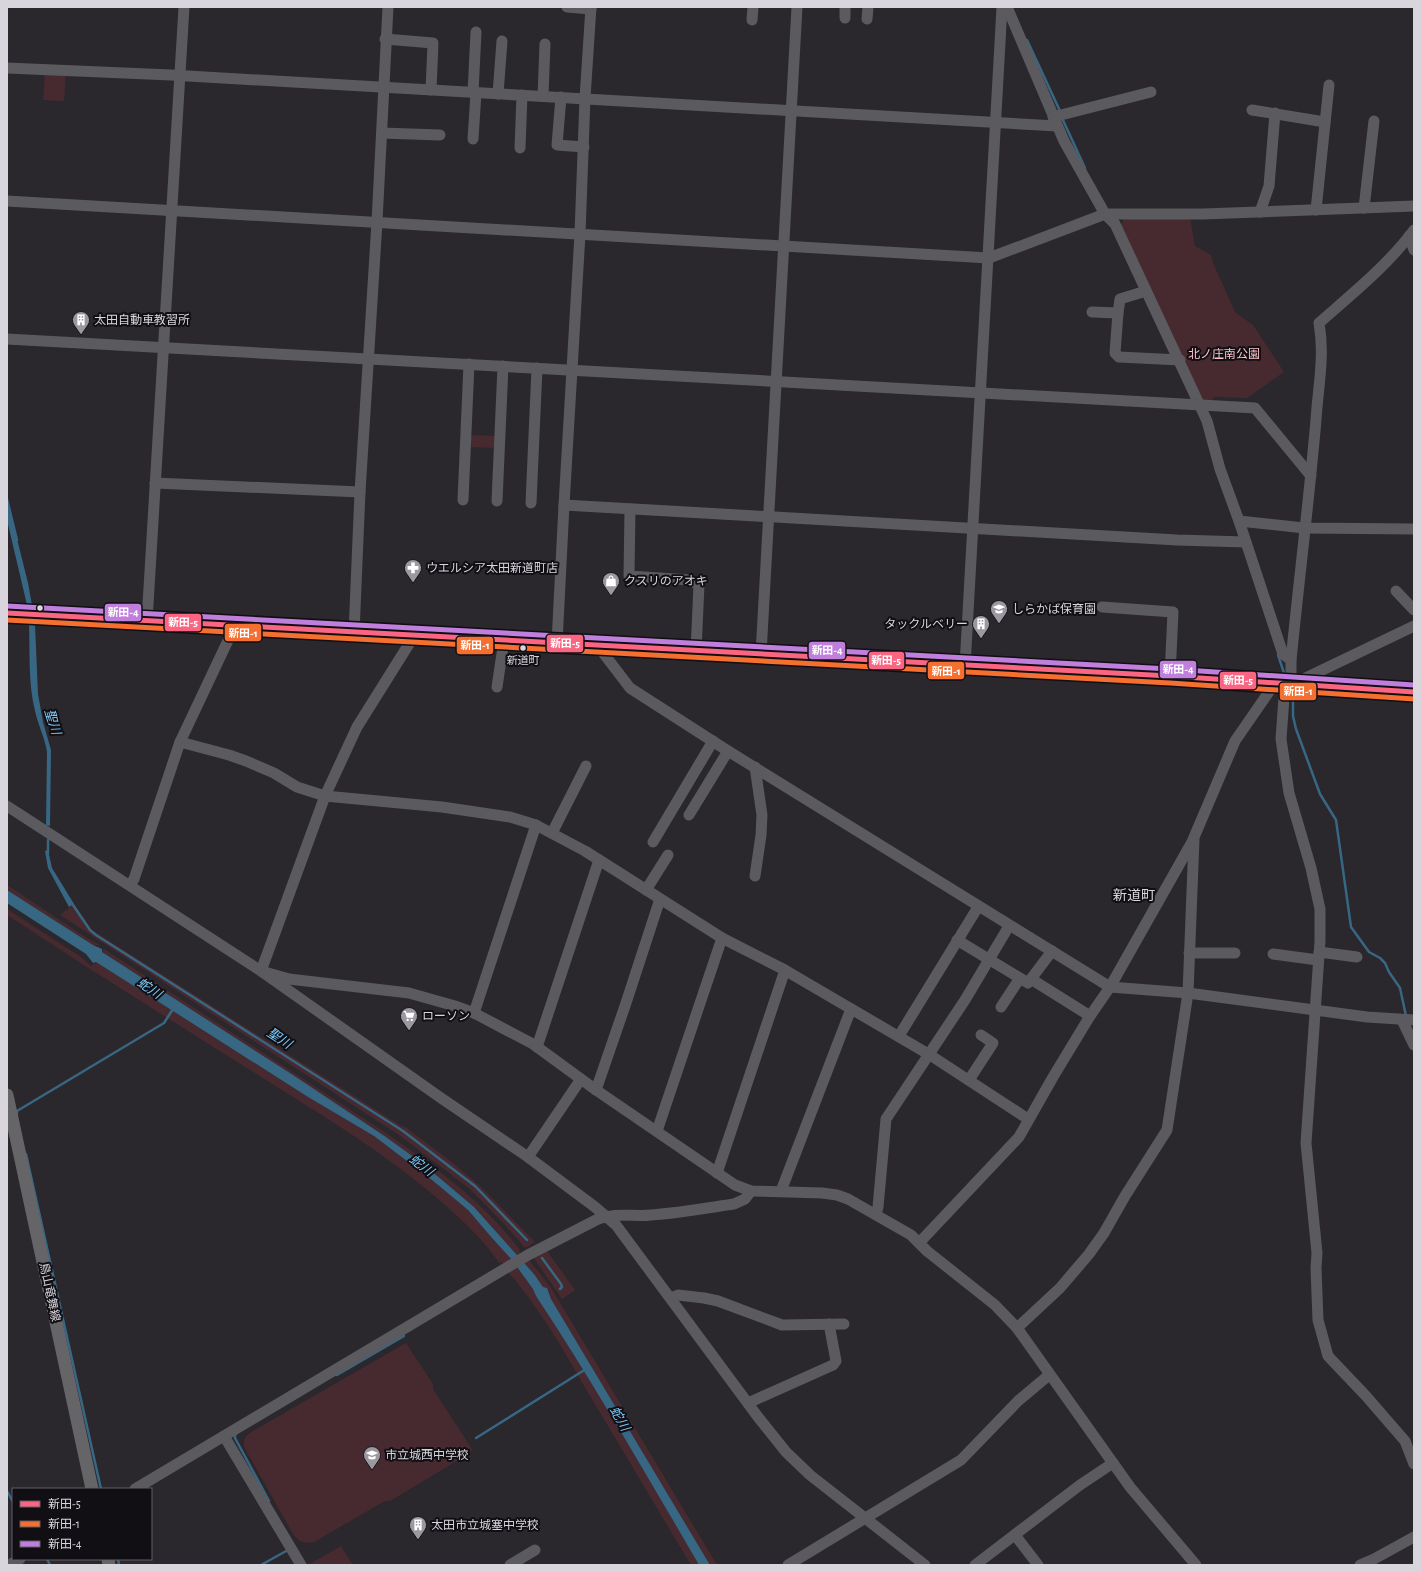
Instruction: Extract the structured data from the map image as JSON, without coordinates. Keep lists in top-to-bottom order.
{
  "streets": {
    "main road": ["鳥山竜舞線"]
  },
  "districts": ["新道町"],
  "water": ["聖川", "蛇川"],
  "parks": ["北ノ庄南公園"],
  "places": {
    "building": ["太田自動車教習所", "タックルベリー", "太田市立城塞中学校"],
    "pharmacy": ["ウエルシア太田新道町店"],
    "shop": ["クスリのアオキ"],
    "school or university": ["しらかば保育園", "市立城西中学校"],
    "other": ["新道町"],
    "supermarket": ["ローソン"]
  },
  "lines": ["transit line 新田-4", "transit line 新田-5", "transit line 新田-1"],
  "legend": ["新田-5", "新田-1", "新田-4"]
}
